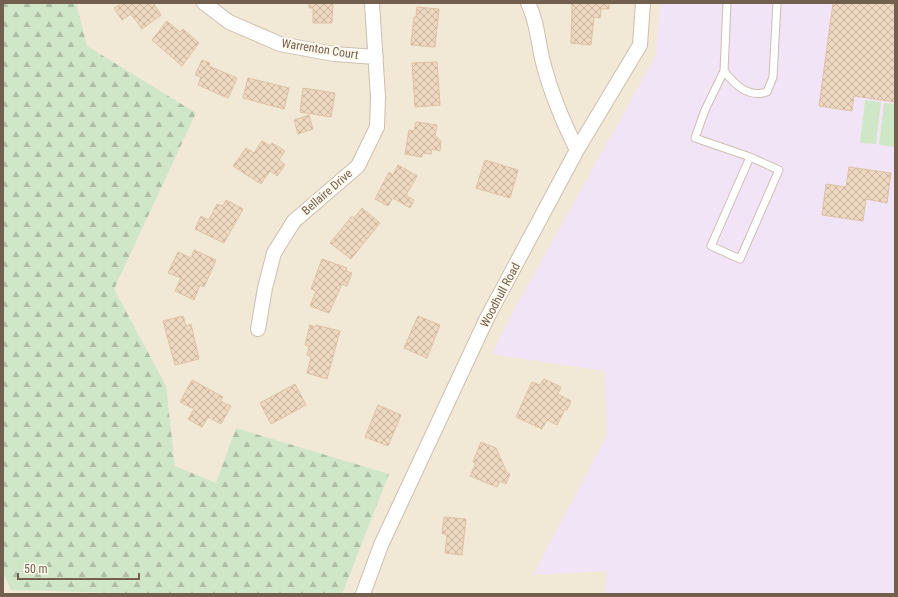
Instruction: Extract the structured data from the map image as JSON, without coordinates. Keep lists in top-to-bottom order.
{
  "streets": {
    "street": ["Warrenton Court", "Bellaire Drive", "Woodhull Road"]
  },
  "crossings": [
    ["Warrenton Court", "Bellaire Drive"]
  ],
  "scale_bar": "50 m"
}
